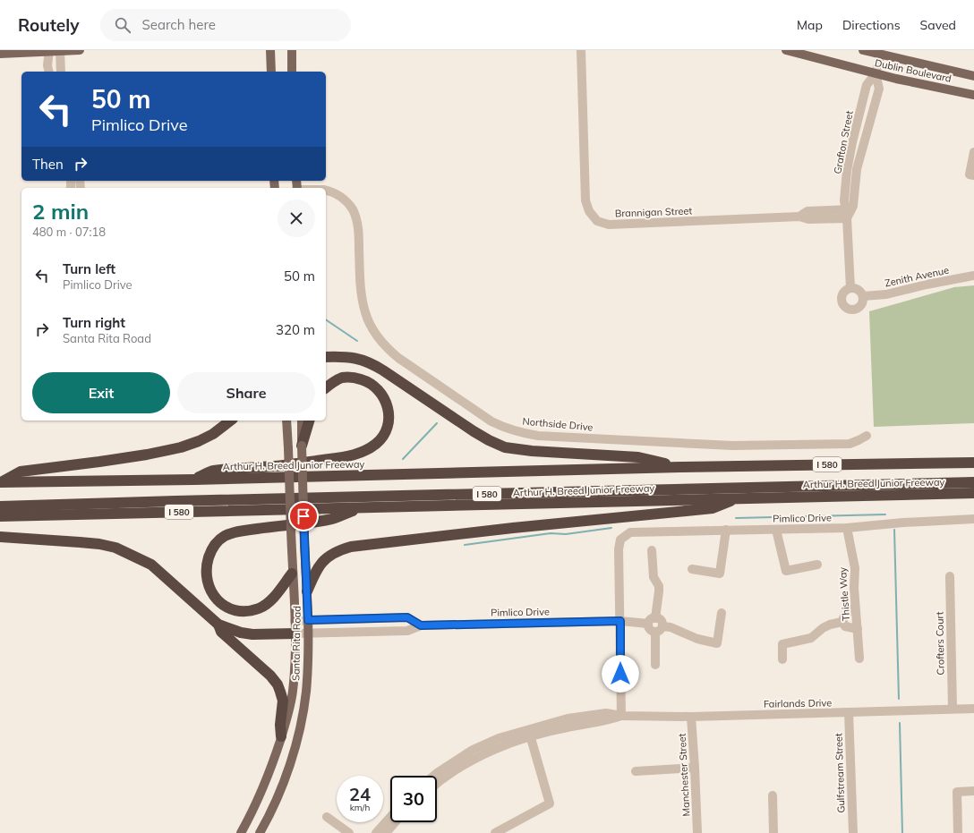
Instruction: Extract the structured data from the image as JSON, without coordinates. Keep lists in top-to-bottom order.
{
  "streets": {
    "highway": ["I 580", "Arthur H. Breed Junior Freeway"],
    "main road": ["Dublin Boulevard", "Santa Rita Road"],
    "street": [
      "Grafton Street",
      "Brannigan Street",
      "Zenith Avenue",
      "Northside Drive",
      "Pimlico Drive",
      "Thistle Way",
      "Crofters Court",
      "Fairlands Drive",
      "Gulfstream Street",
      "Manchester Street"
    ]
  },
  "crossings": [
    ["Dublin Boulevard", "Grafton Street"],
    ["Grafton Street", "Brannigan Street"],
    ["Grafton Street", "Zenith Avenue"],
    ["Pimlico Drive", "Thistle Way"],
    ["Pimlico Drive", "Santa Rita Road"],
    ["Crofters Court", "Fairlands Drive"],
    ["Fairlands Drive", "Gulfstream Street"],
    ["Fairlands Drive", "Manchester Street"]
  ],
  "page": {
    "header": "Routely",
    "search": "Search here",
    "nav": ["Map", "Directions", "Saved"],
    "turn": ["50 m", "Pimlico Drive"],
    "then": "Then",
    "heading": ["2 min", "480 m · 07:18"],
    "list": [
      {
        "name": "Turn left",
        "note": "Pimlico Drive",
        "value": "50 m"
      },
      {
        "name": "Turn right",
        "note": "Santa Rita Road",
        "value": "320 m"
      }
    ],
    "buttons": ["Exit", "Share"],
    "speed": "24 km/h",
    "limit": "30"
  }
}
